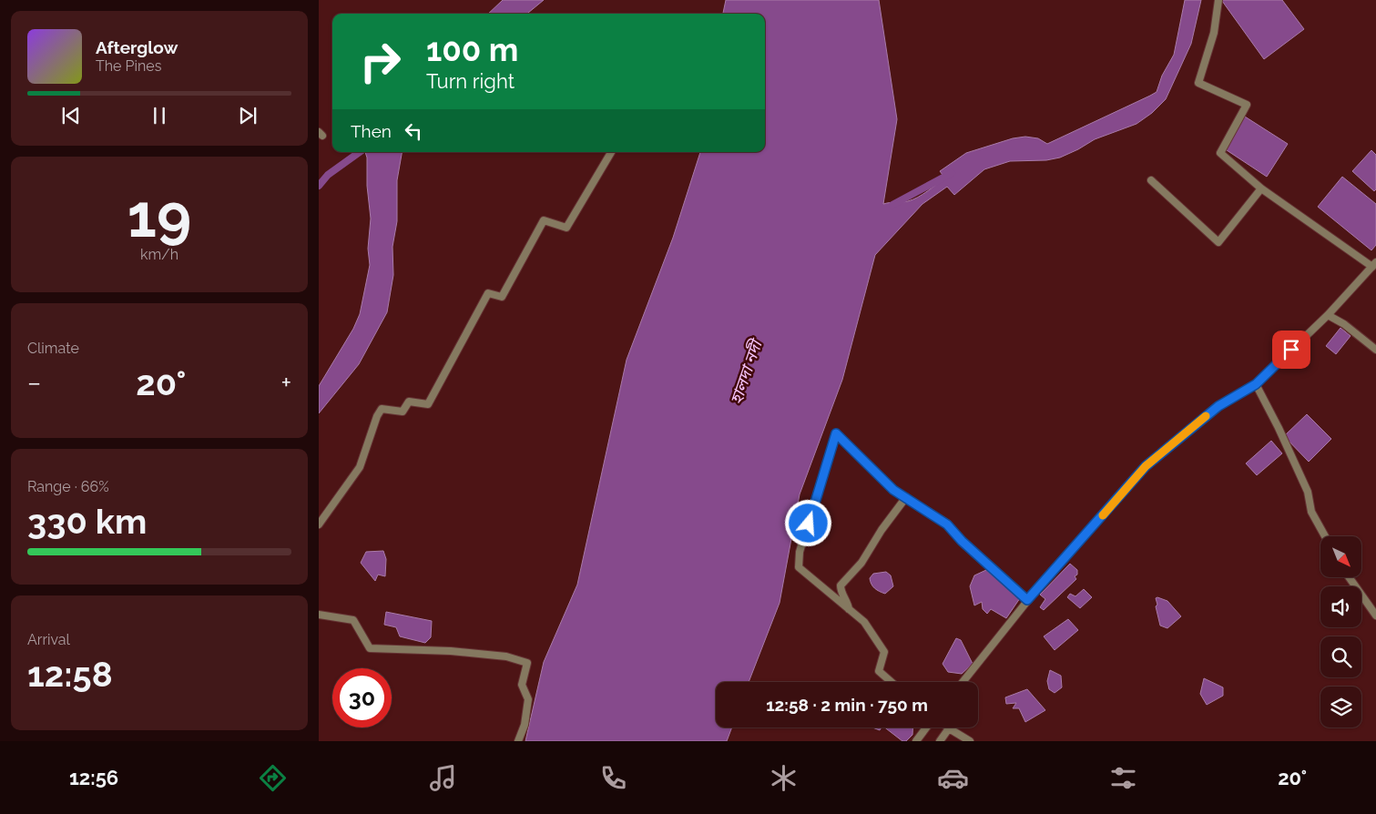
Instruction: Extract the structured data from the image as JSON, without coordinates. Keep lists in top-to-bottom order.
{
  "water": ["হালদা নদী"],
  "north": "bottom right",
  "page": {
    "turn": ["100 m", "Turn right"],
    "song": ["Afterglow", "The Pines"],
    "then": "Then",
    "tile": [
      ["19", "km/h"],
      "Climate",
      ["Range · 66%", "330 km"],
      ["Arrival", "12:58"]
    ],
    "heat": ["−", "20°", "+"],
    "limit": "30",
    "trip": "12:58 · 2 min · 750 m",
    "tabs": ["12:56", "20°"]
  }
}
